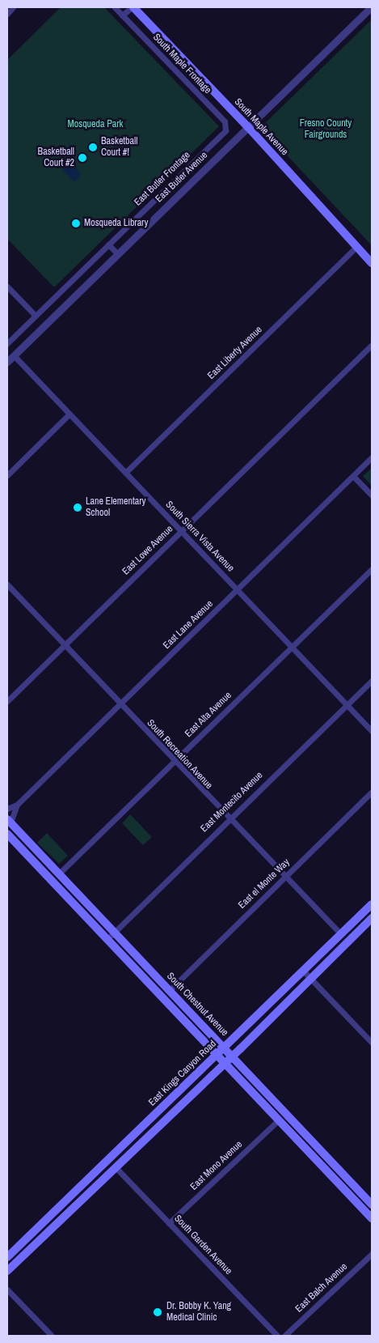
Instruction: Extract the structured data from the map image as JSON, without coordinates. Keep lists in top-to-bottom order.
{
  "streets": {
    "main road": ["South Maple Avenue", "South Chestnut Avenue", "East Kings Canyon Road"],
    "street": [
      "South Maple Frontage",
      "East Butler Avenue",
      "East Butler Frontage",
      "East Liberty Avenue",
      "South Sierra Vista Avenue",
      "East Lowe Avenue",
      "East Lane Avenue",
      "East Alta Avenue",
      "South Recreation Avenue",
      "East Montecito Avenue",
      "East el Monte Way",
      "East Mono Avenue",
      "South Garden Avenue",
      "East Balch Avenue"
    ]
  },
  "crossings": [
    ["South Maple Frontage", "East Butler Frontage"],
    ["South Maple Avenue", "East Butler Avenue"],
    ["South Maple Avenue", "East Liberty Avenue"],
    ["East Butler Avenue", "South Sierra Vista Avenue"],
    ["East Liberty Avenue", "South Sierra Vista Avenue"],
    ["South Sierra Vista Avenue", "East Lowe Avenue"],
    ["South Sierra Vista Avenue", "East Lane Avenue"],
    ["South Sierra Vista Avenue", "East Alta Avenue"],
    ["South Sierra Vista Avenue", "East Montecito Avenue"],
    ["East Lowe Avenue", "South Recreation Avenue"],
    ["East Lane Avenue", "South Recreation Avenue"],
    ["East Lane Avenue", "South Chestnut Avenue"],
    ["East Alta Avenue", "South Recreation Avenue"],
    ["East Alta Avenue", "South Chestnut Avenue"],
    ["South Recreation Avenue", "East Montecito Avenue"],
    ["South Recreation Avenue", "East el Monte Way"],
    ["South Recreation Avenue", "East Kings Canyon Road"],
    ["East Montecito Avenue", "South Chestnut Avenue"],
    ["East el Monte Way", "South Chestnut Avenue"],
    ["South Chestnut Avenue", "East Kings Canyon Road"],
    ["East Kings Canyon Road", "South Garden Avenue"],
    ["East Mono Avenue", "South Garden Avenue"]
  ],
  "parks": ["Fresno County Fairgrounds", "Mosqueda Park"],
  "places": [
    "Basketball Court #!",
    "Basketball Court #2",
    "Mosqueda Library",
    "Lane Elementary School",
    "Dr. Bobby K. Yang Medical Clinic"
  ]
}
